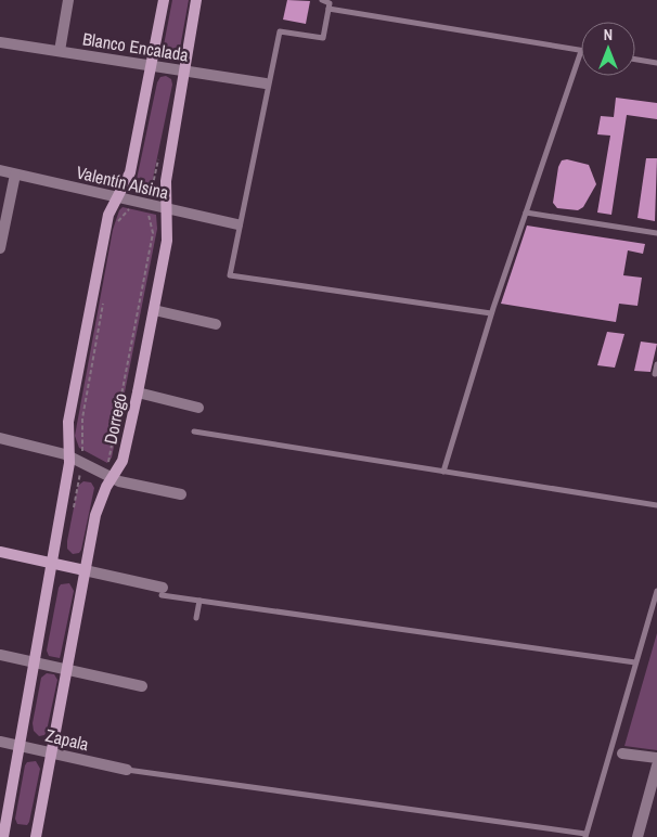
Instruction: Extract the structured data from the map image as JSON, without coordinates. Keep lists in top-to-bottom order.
{
  "streets": {
    "main road": ["Dorrego"],
    "street": ["Blanco Encalada", "Valentín Alsina", "Zapala"]
  },
  "crossings": [
    ["Blanco Encalada", "Dorrego"],
    ["Valentín Alsina", "Dorrego"],
    ["Dorrego", "Zapala"]
  ],
  "north": "top"
}
